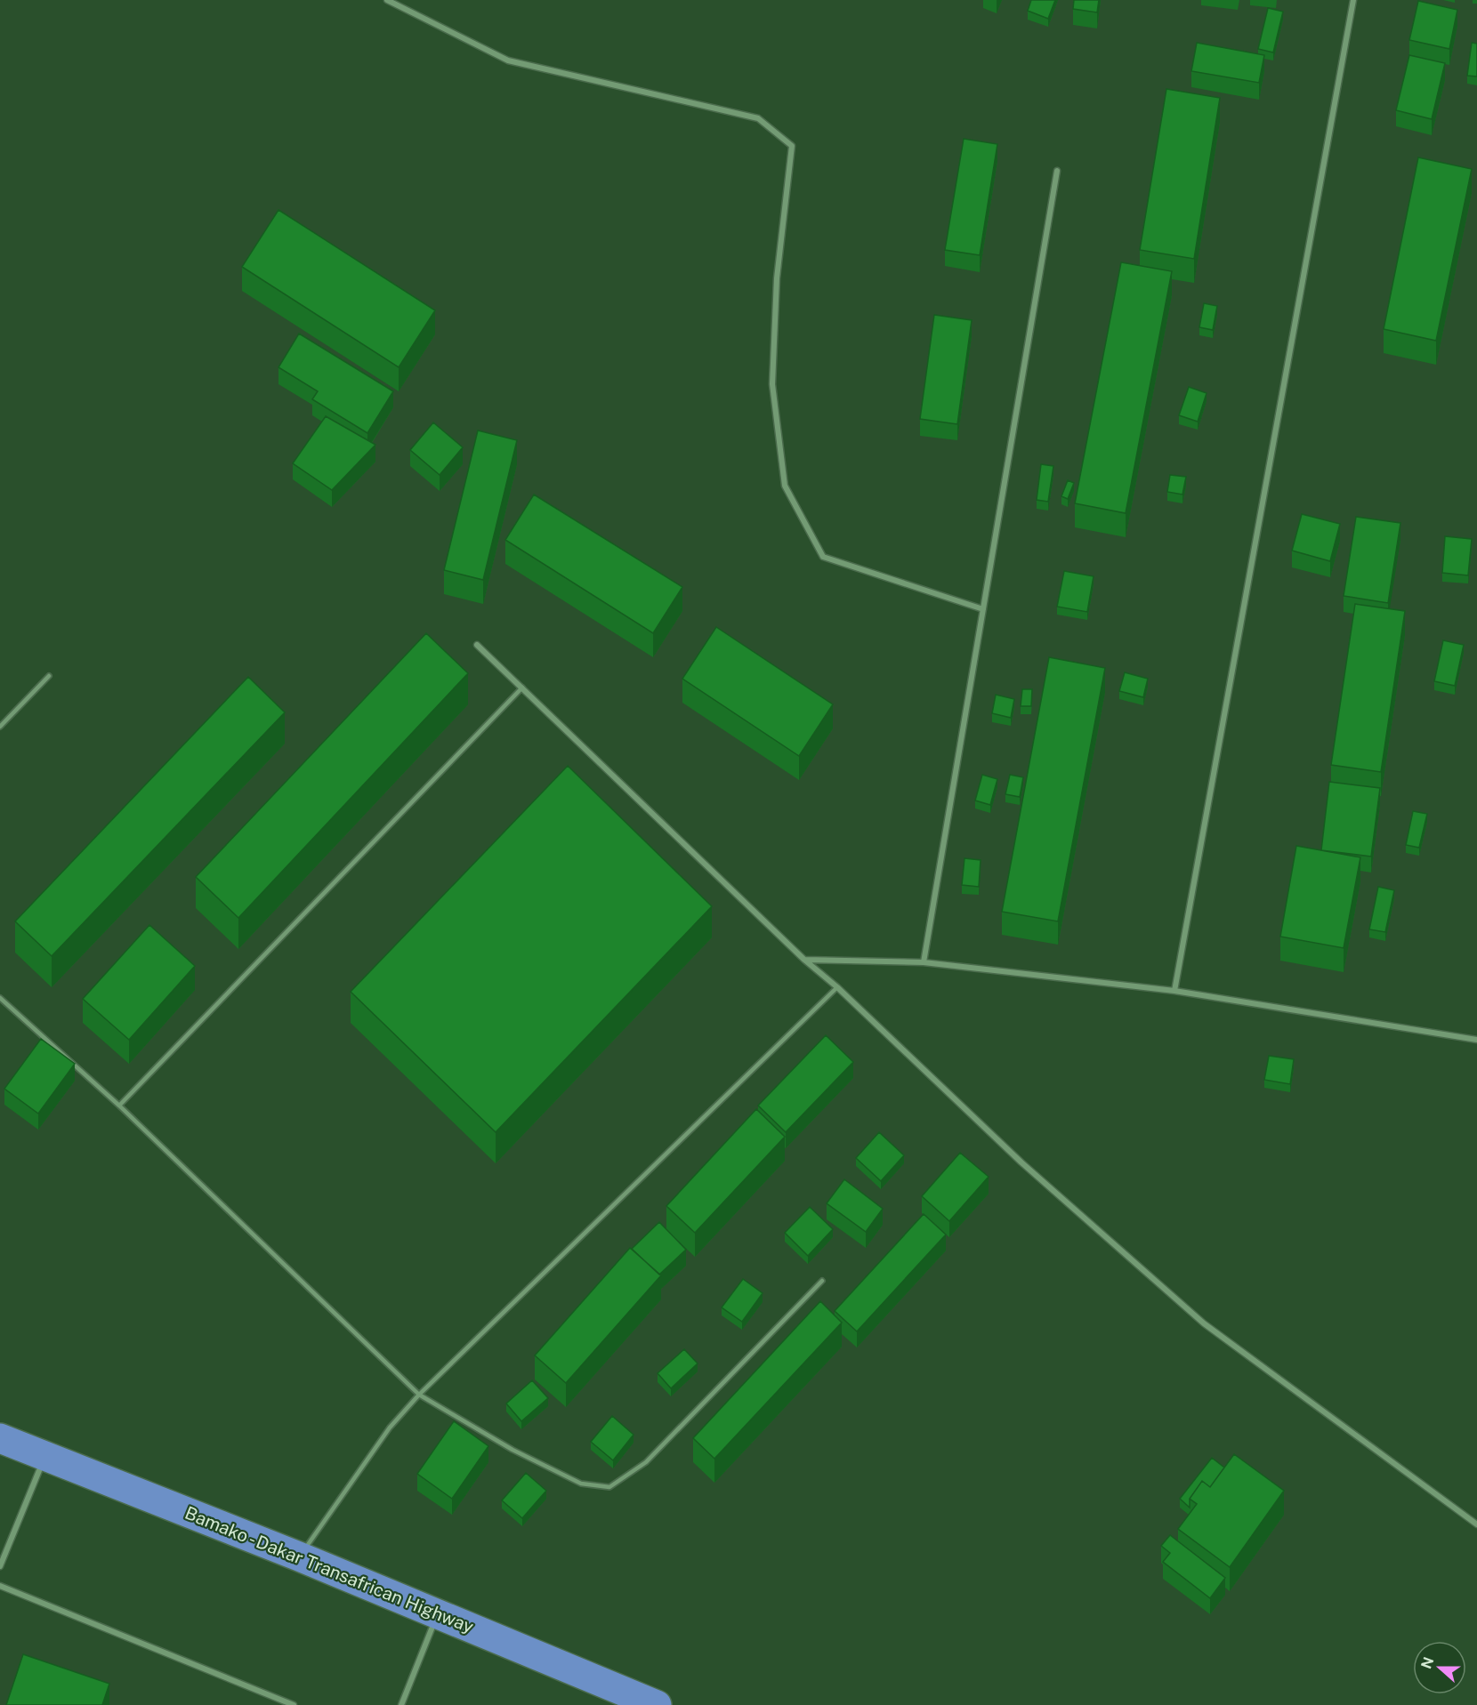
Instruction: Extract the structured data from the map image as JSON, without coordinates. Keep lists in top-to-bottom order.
{
  "streets": {
    "highway": ["Bamako - Dakar Transafrican Highway"]
  },
  "north": "left"
}
